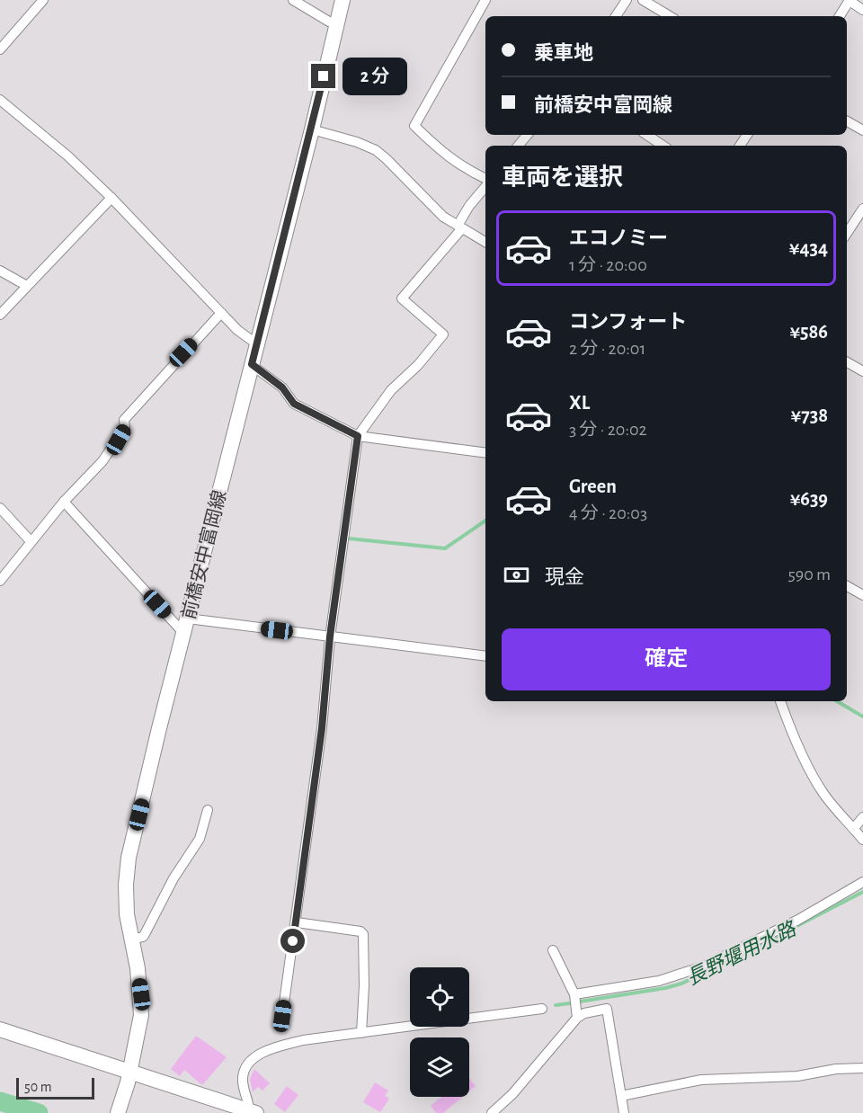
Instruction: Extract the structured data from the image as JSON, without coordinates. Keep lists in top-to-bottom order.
{
  "streets": {
    "main road": ["前橋安中富岡線"]
  },
  "water": ["長野堰用水路"],
  "scale_bar": "50 m",
  "page": {
    "banner": ["乗車地", "前橋安中富岡線"],
    "bubble": "2 分",
    "heading": "車両を選択",
    "list": [
      {
        "name": "エコノミー",
        "note": "1 分 · 20:00",
        "value": "¥434"
      },
      {
        "name": "コンフォート",
        "note": "2 分 · 20:01",
        "value": "¥586"
      },
      {
        "name": "XL",
        "note": "3 分 · 20:02",
        "value": "¥738"
      },
      {
        "name": "Green",
        "note": "4 分 · 20:03",
        "value": "¥639"
      }
    ],
    "pay": ["現金", "590 m"],
    "buttons": "確定",
    "scale": "50 m"
  }
}
